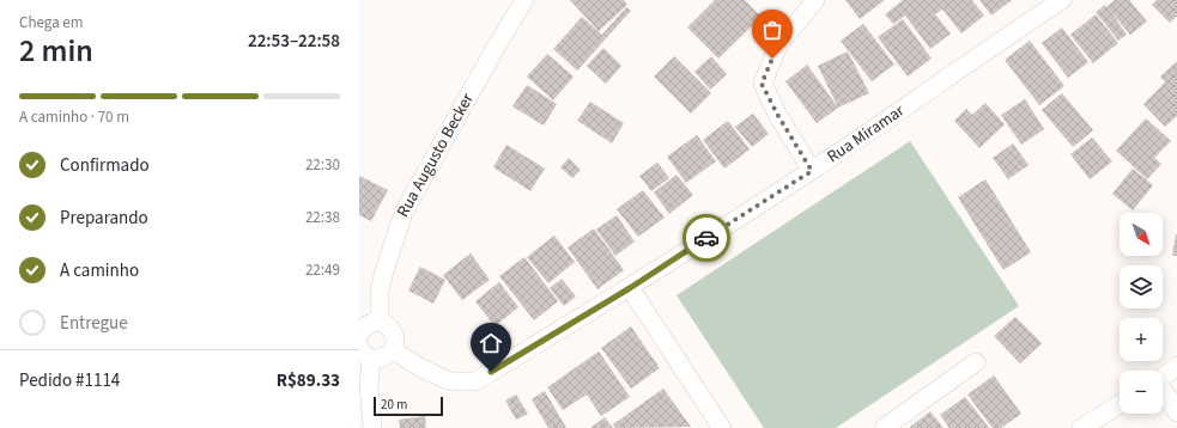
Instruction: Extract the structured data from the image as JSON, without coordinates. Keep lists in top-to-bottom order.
{
  "streets": {
    "street": ["Rua Miramar", "Rua Augusto Becker"]
  },
  "scale_bar": "20 m",
  "north": "bottom right",
  "page": {
    "heading": ["2 min", "Chega em", "22:53–22:58"],
    "panel": ["Pedido #1114", "R$89.33"],
    "bar": "A caminho · 70 m",
    "list": [
      ["Confirmado", "22:30"],
      ["Preparando", "22:38"],
      ["A caminho", "22:49"],
      "Entregue"
    ],
    "map_buttons": ["+", "−"],
    "scale": "20 m"
  }
}
